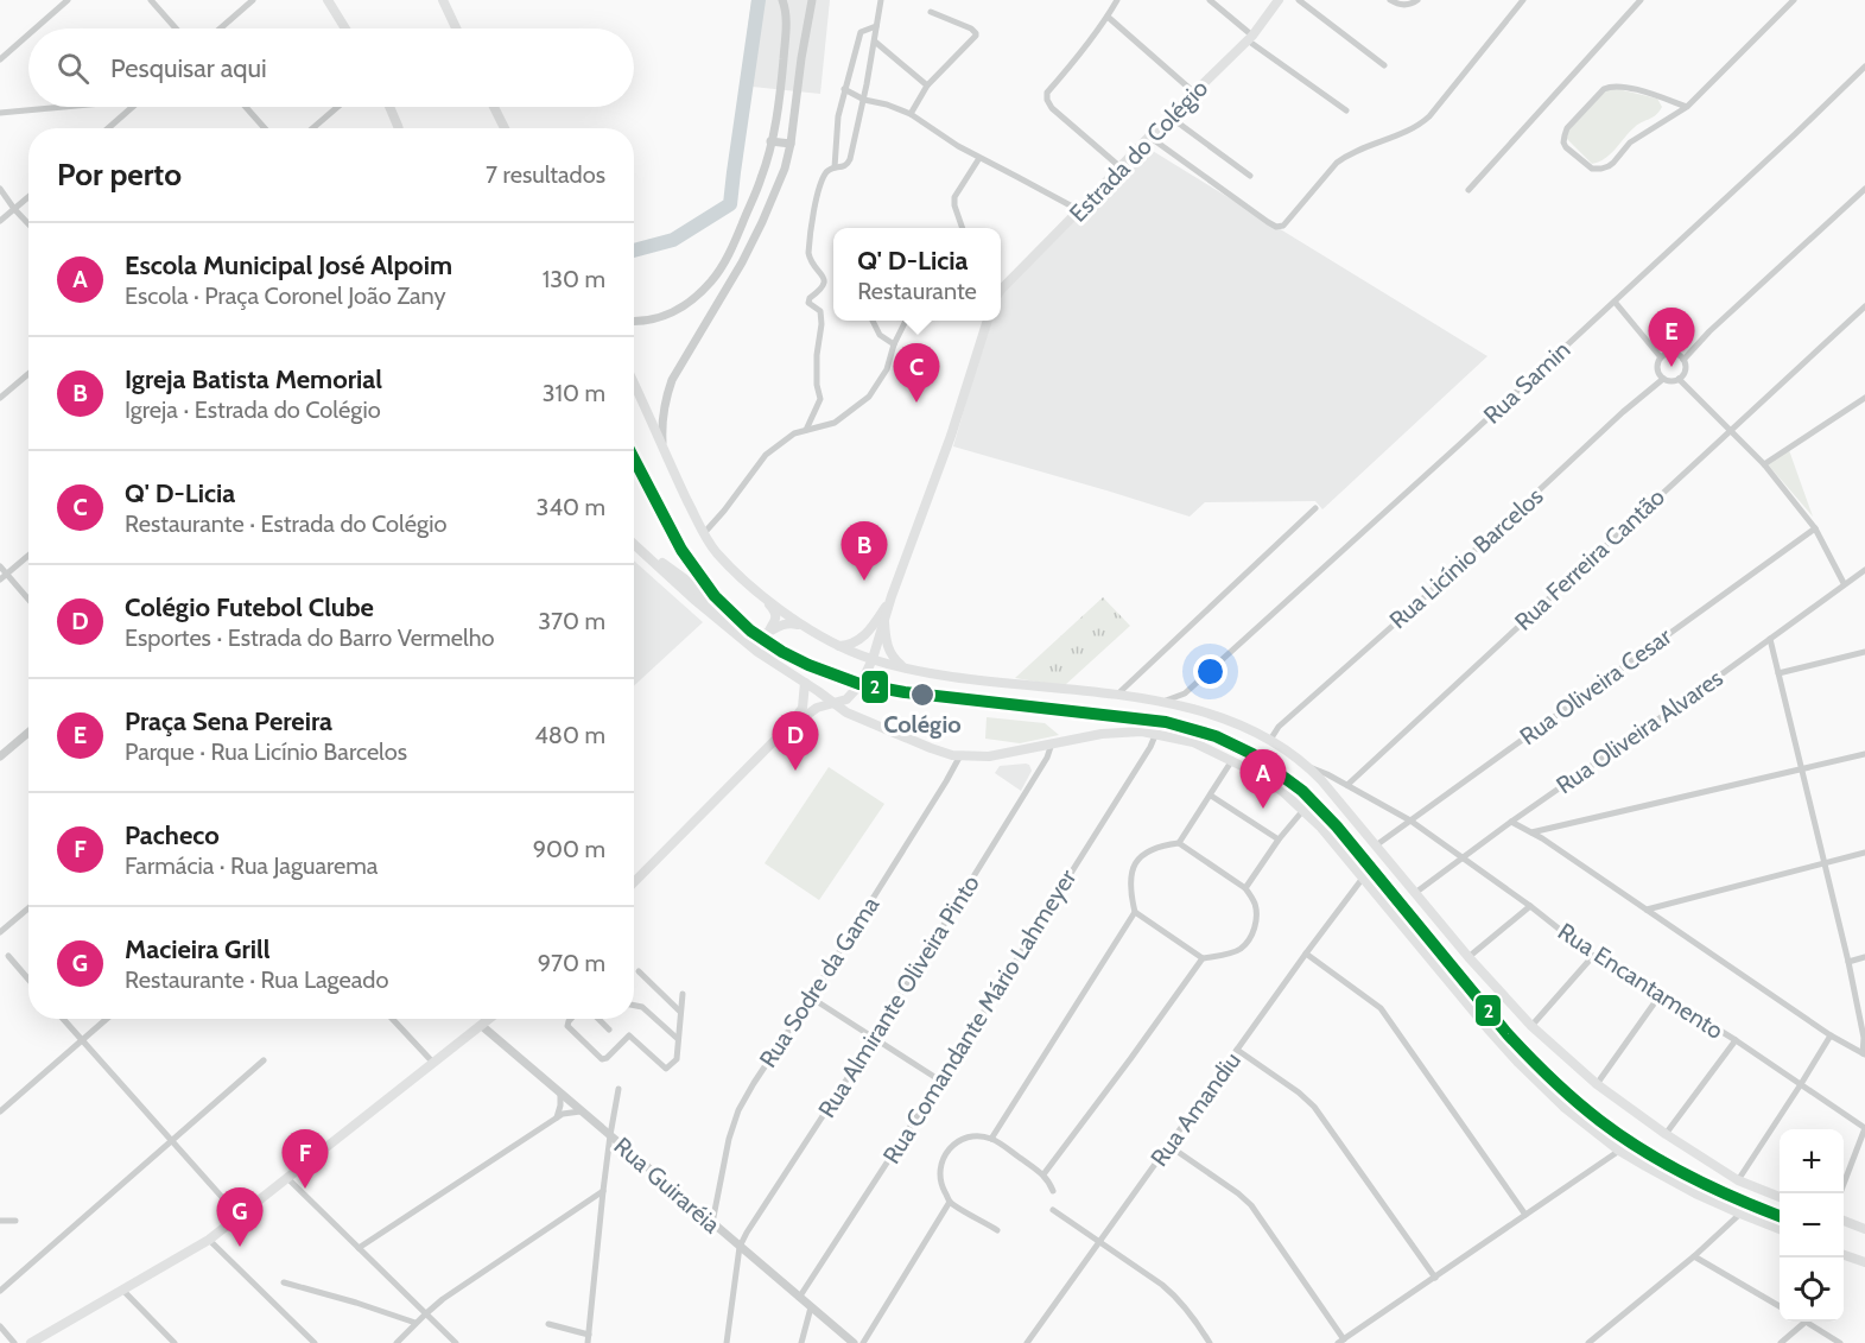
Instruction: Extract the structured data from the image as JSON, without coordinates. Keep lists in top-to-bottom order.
{
  "streets": {
    "main road": ["Estrada do Colégio"],
    "street": [
      "Rua Samin",
      "Rua Licínio Barcelos",
      "Rua Ferreira Cantão",
      "Rua Oliveira Cesar",
      "Rua Oliveira Alvares",
      "Rua Encantamento",
      "Rua Sodre da Gama",
      "Rua Almirante Oliveira Pinto",
      "Rua Comandante Mário Lahmeyer",
      "Rua Amandiu",
      "Rua Guiraréia"
    ]
  },
  "crossings": [
    ["Rua Ferreira Cantão", "Rua Encantamento"],
    ["Rua Oliveira Cesar", "Rua Encantamento"],
    ["Rua Oliveira Alvares", "Rua Encantamento"],
    ["Rua Sodre da Gama", "Rua Guiraréia"],
    ["Rua Almirante Oliveira Pinto", "Rua Guiraréia"],
    ["Rua Comandante Mário Lahmeyer", "Rua Guiraréia"]
  ],
  "places": ["Colégio"],
  "lines": ["transit line 2"],
  "page": {
    "search": "Pesquisar aqui",
    "heading": ["Por perto", "7 resultados"],
    "list": [
      {
        "mark": "A",
        "name": "Escola Municipal José Alpoim",
        "note": "Escola · Praça Coronel João Zany",
        "value": "130 m"
      },
      {
        "mark": "B",
        "name": "Igreja Batista Memorial",
        "note": "Igreja · Estrada do Colégio",
        "value": "310 m"
      },
      {
        "mark": "C",
        "name": "Q' D-Licia",
        "note": "Restaurante · Estrada do Colégio",
        "value": "340 m"
      },
      {
        "mark": "D",
        "name": "Colégio Futebol Clube",
        "note": "Esportes · Estrada do Barro Vermelho",
        "value": "370 m"
      },
      {
        "mark": "E",
        "name": "Praça Sena Pereira",
        "note": "Parque · Rua Licínio Barcelos",
        "value": "480 m"
      },
      {
        "mark": "F",
        "name": "Pacheco",
        "note": "Farmácia · Rua Jaguarema",
        "value": "900 m"
      },
      {
        "mark": "G",
        "name": "Macieira Grill",
        "note": "Restaurante · Rua Lageado",
        "value": "970 m"
      }
    ],
    "popup": ["Q' D-Licia", "Restaurante"],
    "pins": [
      "E",
      "C",
      "B",
      "D",
      "A",
      "F",
      "G"
    ],
    "map_buttons": ["+", "−"]
  }
}
